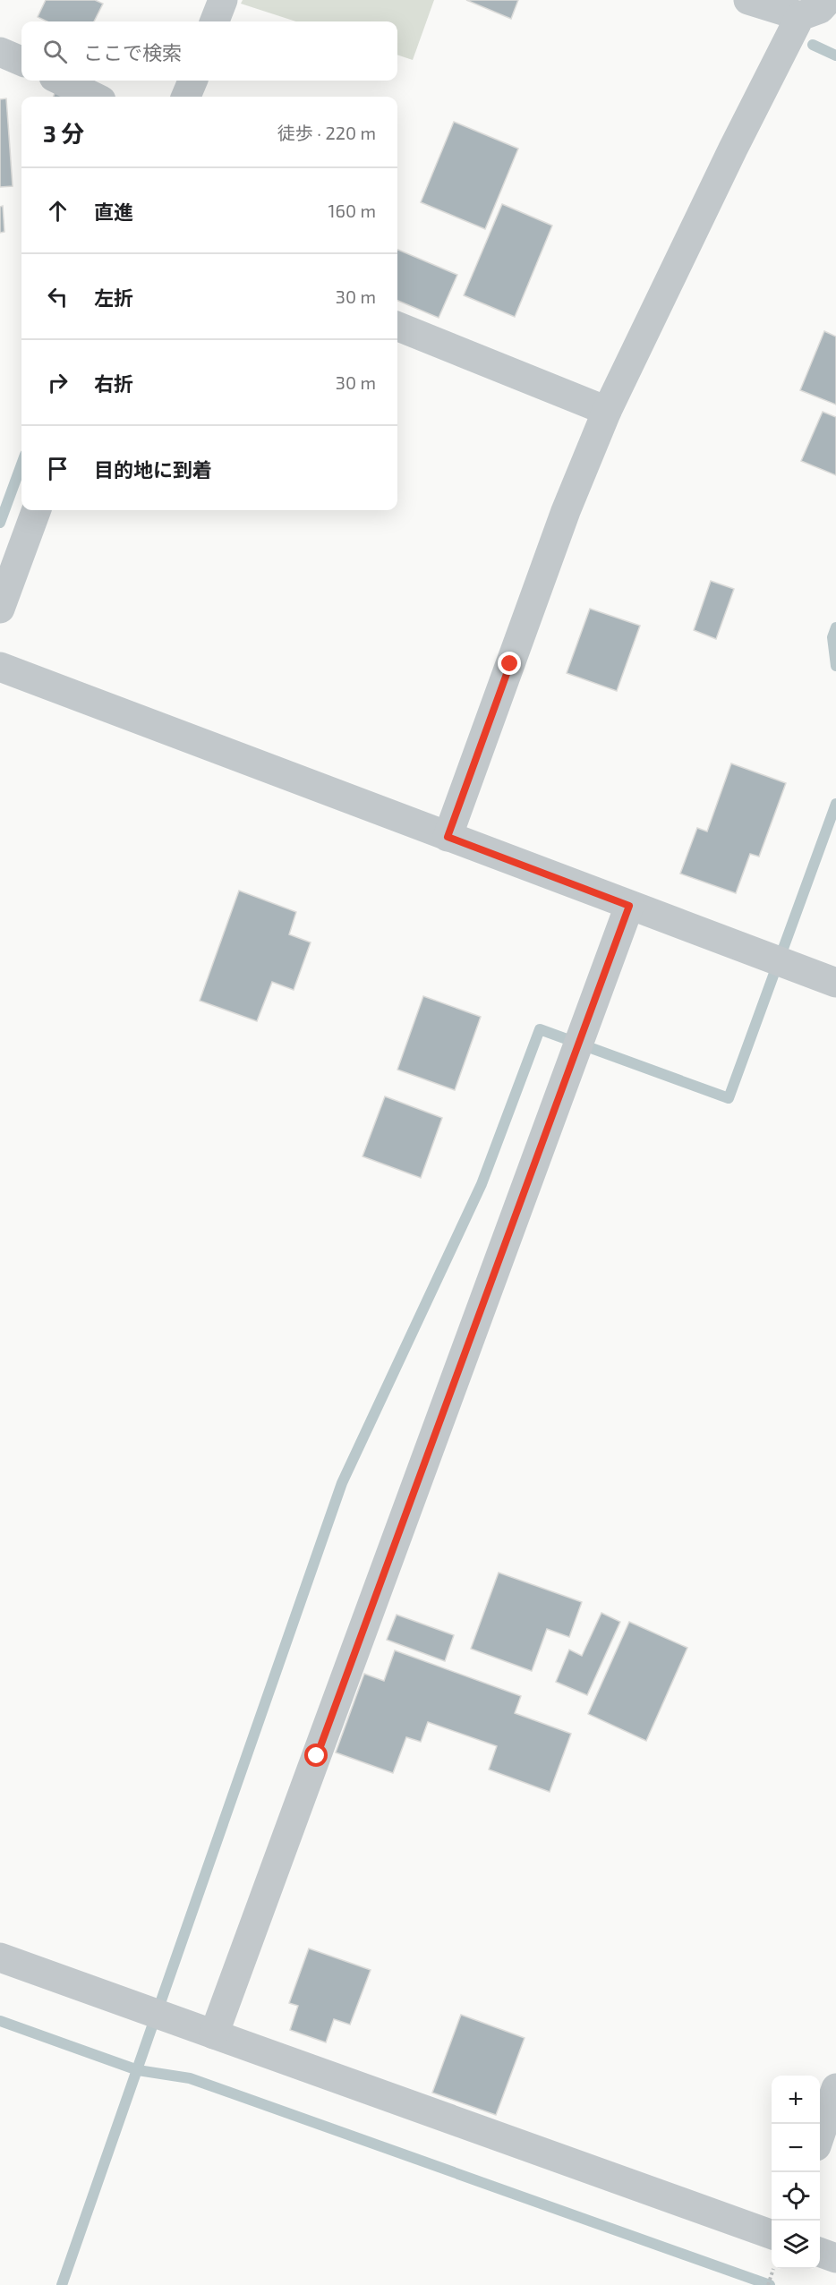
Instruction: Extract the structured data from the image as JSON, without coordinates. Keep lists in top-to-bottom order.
{
  "page": {
    "search": "ここで検索",
    "heading": ["3 分", "徒歩 · 220 m"],
    "list": [
      ["直進", "160 m"],
      ["左折", "30 m"],
      ["右折", "30 m"],
      "目的地に到着"
    ],
    "map_buttons": ["+", "−"]
  }
}
